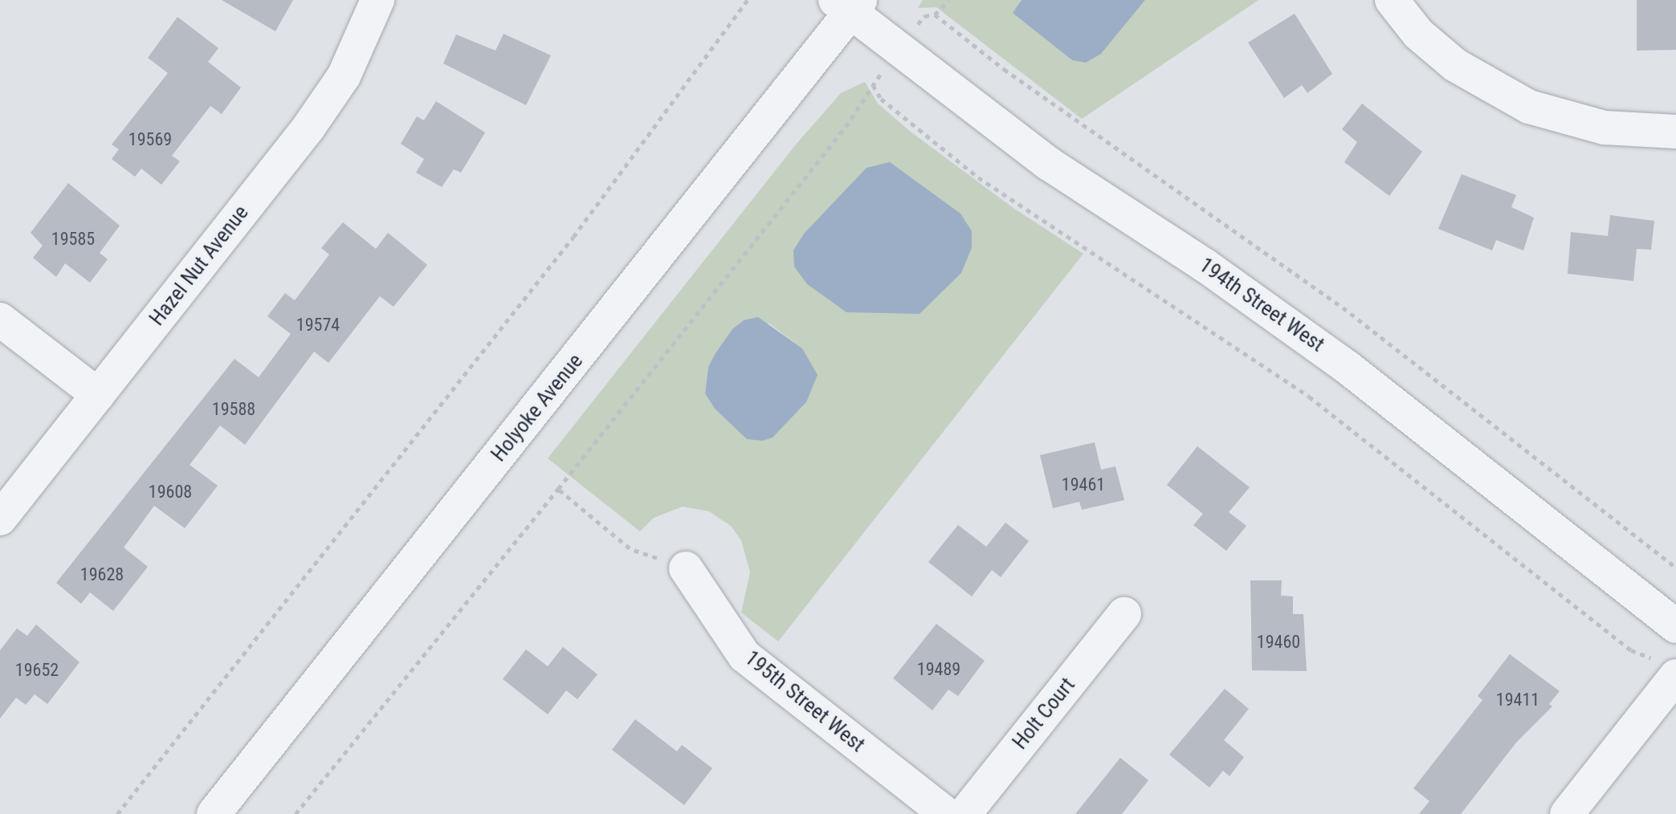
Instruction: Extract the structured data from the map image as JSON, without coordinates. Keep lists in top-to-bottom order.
{
  "streets": {
    "street": [
      "Hazel Nut Avenue",
      "194th Street West",
      "Holyoke Avenue",
      "195th Street West",
      "Holt Court"
    ]
  },
  "crossings": [
    ["194th Street West", "Holyoke Avenue"]
  ],
  "house_numbers": [
    "19569",
    "19585",
    "19574",
    "19588",
    "19461",
    "19608",
    "19628",
    "19460",
    "19489",
    "19652",
    "19411"
  ]
}
